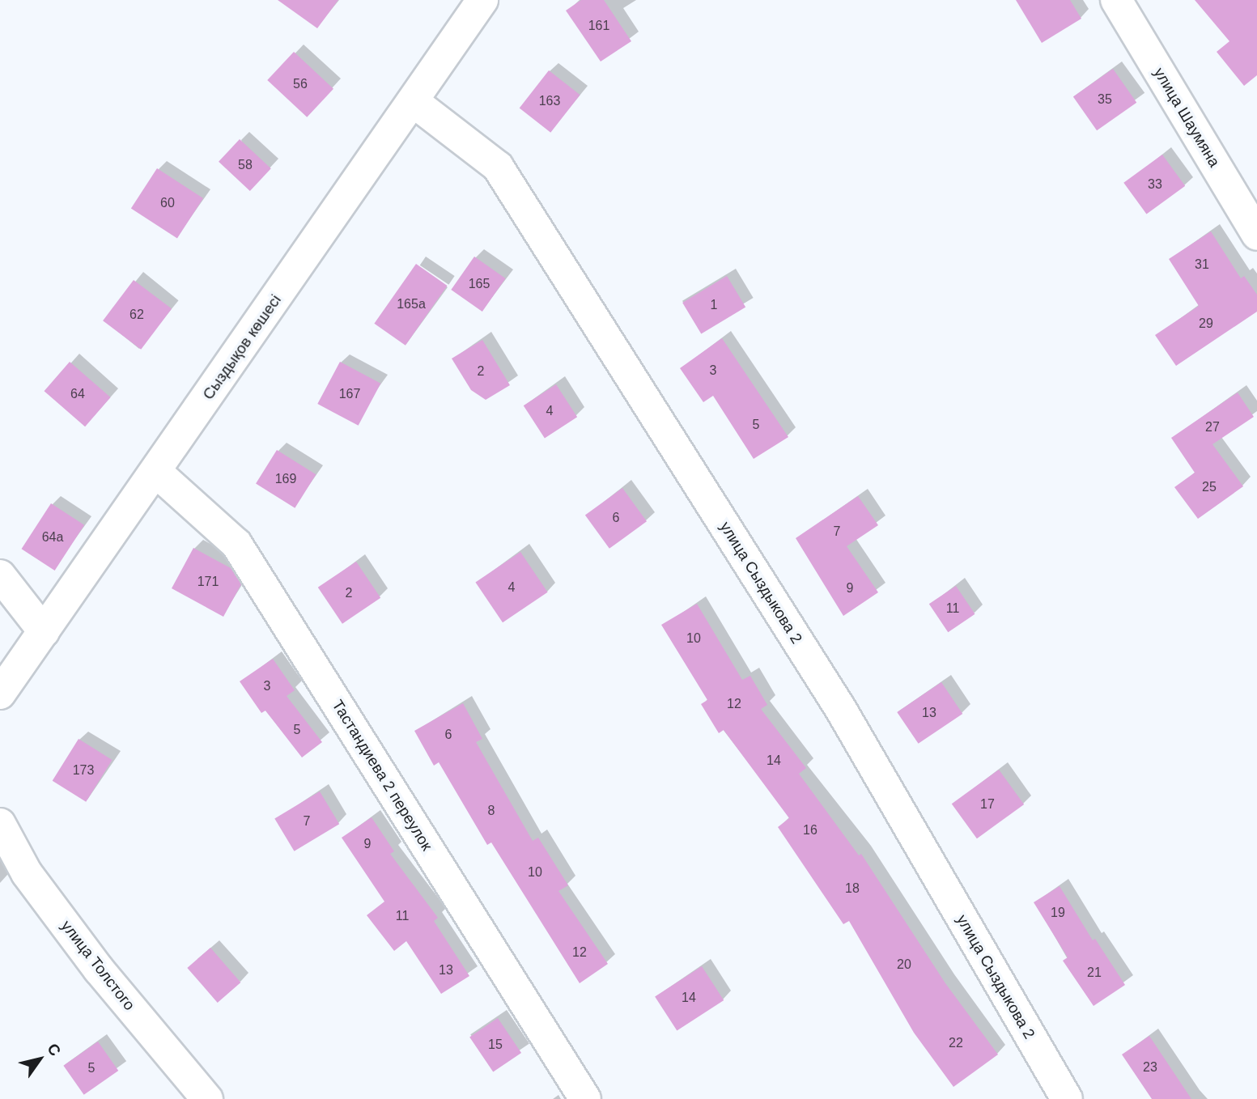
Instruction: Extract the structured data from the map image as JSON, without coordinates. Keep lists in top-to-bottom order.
{
  "streets": {
    "street": [
      "улица Шаумяна",
      "Сыздықов көшесі",
      "улица Сыздыкова 2",
      "Тастандиева 2 переулок",
      "улица Толстого"
    ]
  },
  "crossings": [
    ["Сыздықов көшесі", "улица Сыздыкова 2"],
    ["Сыздықов көшесі", "Тастандиева 2 переулок"]
  ],
  "house_numbers": [
    "161",
    "56",
    "35",
    "163",
    "58",
    "33",
    "60",
    "31",
    "165",
    "165а",
    "1",
    "62",
    "29",
    "3",
    "2",
    "64",
    "167",
    "4",
    "5",
    "27",
    "169",
    "25",
    "6",
    "7",
    "64а",
    "171",
    "4",
    "9",
    "2",
    "11",
    "10",
    "3",
    "12",
    "13",
    "5",
    "6",
    "14",
    "173",
    "17",
    "8",
    "7",
    "16",
    "9",
    "10",
    "18",
    "19",
    "11",
    "12",
    "20",
    "13",
    "21",
    "14",
    "22",
    "15",
    "23",
    "5"
  ],
  "north": "top right"
}
